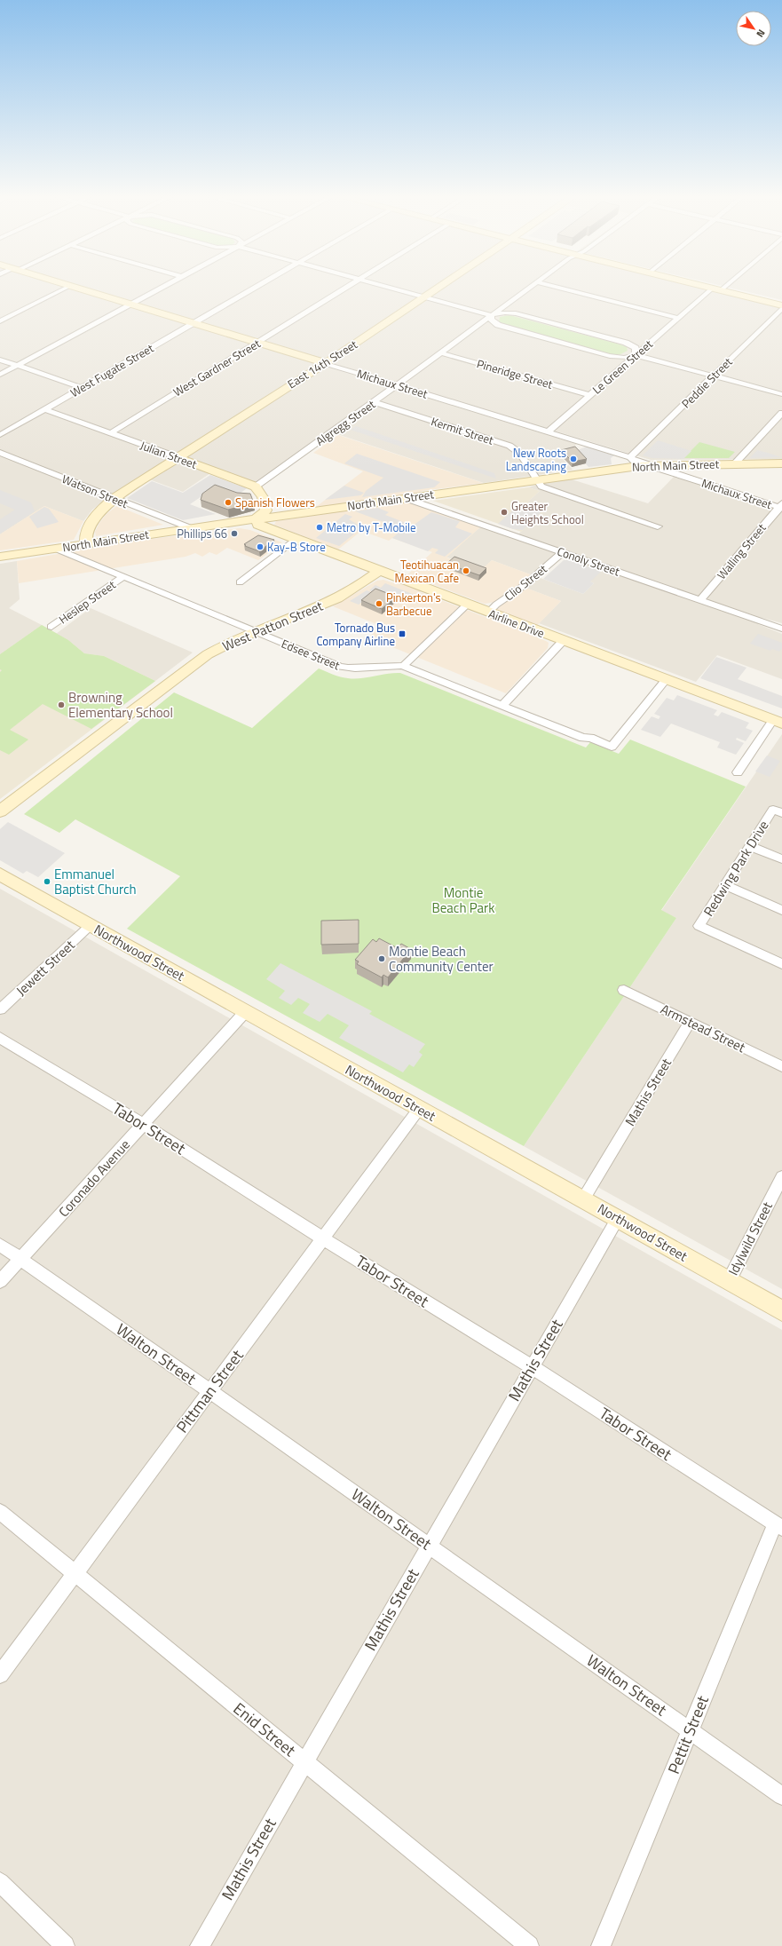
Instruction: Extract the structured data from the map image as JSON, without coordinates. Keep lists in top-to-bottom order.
{
  "streets": {
    "street": [
      "East 14th Street",
      "Le Green Street",
      "West Gardner Street",
      "West Fugate Street",
      "Pineridge Street",
      "Peddie Street",
      "Michaux Street",
      "Algregg Street",
      "Kermit Street",
      "Julian Street",
      "North Main Street",
      "Watson Street",
      "Walling Street",
      "Conoly Street",
      "Clio Street",
      "Heslep Street",
      "Airline Drive",
      "West Patton Street",
      "Edsee Street",
      "Redwing Park Drive",
      "Northwood Street",
      "Jewett Street",
      "Armstead Street",
      "Mathis Street",
      "Tabor Street",
      "Coronado Avenue",
      "Idylwild Street",
      "Walton Street",
      "Pittman Street",
      "Enid Street",
      "Pettit Street"
    ]
  },
  "crossings": [
    ["East 14th Street", "Michaux Street"],
    ["East 14th Street", "Julian Street"],
    ["East 14th Street", "North Main Street"],
    ["East 14th Street", "Watson Street"],
    ["Le Green Street", "Pineridge Street"],
    ["Le Green Street", "Michaux Street"],
    ["West Gardner Street", "Michaux Street"],
    ["West Gardner Street", "Julian Street"],
    ["West Fugate Street", "Michaux Street"],
    ["West Fugate Street", "Julian Street"],
    ["Pineridge Street", "Algregg Street"],
    ["Peddie Street", "Michaux Street"],
    ["Michaux Street", "Algregg Street"],
    ["Michaux Street", "North Main Street"],
    ["Michaux Street", "Walling Street"],
    ["Algregg Street", "Kermit Street"],
    ["Algregg Street", "Julian Street"],
    ["Kermit Street", "North Main Street"],
    ["North Main Street", "Watson Street"],
    ["North Main Street", "Conoly Street"],
    ["North Main Street", "Airline Drive"],
    ["North Main Street", "Edsee Street"],
    ["Walling Street", "Conoly Street"],
    ["Conoly Street", "Clio Street"],
    ["Clio Street", "Airline Drive"],
    ["Heslep Street", "Edsee Street"],
    ["Airline Drive", "West Patton Street"],
    ["Airline Drive", "Edsee Street"],
    ["West Patton Street", "Edsee Street"],
    ["Northwood Street", "Jewett Street"],
    ["Northwood Street", "Mathis Street"],
    ["Northwood Street", "Coronado Avenue"],
    ["Northwood Street", "Idylwild Street"],
    ["Northwood Street", "Pittman Street"],
    ["Armstead Street", "Mathis Street"],
    ["Mathis Street", "Tabor Street"],
    ["Mathis Street", "Walton Street"],
    ["Mathis Street", "Enid Street"],
    ["Tabor Street", "Coronado Avenue"],
    ["Tabor Street", "Pittman Street"],
    ["Tabor Street", "Pettit Street"],
    ["Coronado Avenue", "Walton Street"],
    ["Walton Street", "Pittman Street"],
    ["Walton Street", "Pettit Street"],
    ["Pittman Street", "Enid Street"]
  ],
  "parks": ["Montie Beach Park"],
  "places": {
    "other": [
      "New Roots Landscaping",
      "Spanish Flowers",
      "Greater Heights School",
      "Metro by T-Mobile",
      "Phillips 66",
      "Kay-B Store",
      "Teotihuacan Mexican Cafe",
      "Pinkerton's Barbecue",
      "Browning Elementary School",
      "Emmanuel Baptist Church",
      "Montie Beach Community Center"
    ],
    "transit": ["Tornado Bus Company Airline"]
  },
  "north": "bottom right"
}
